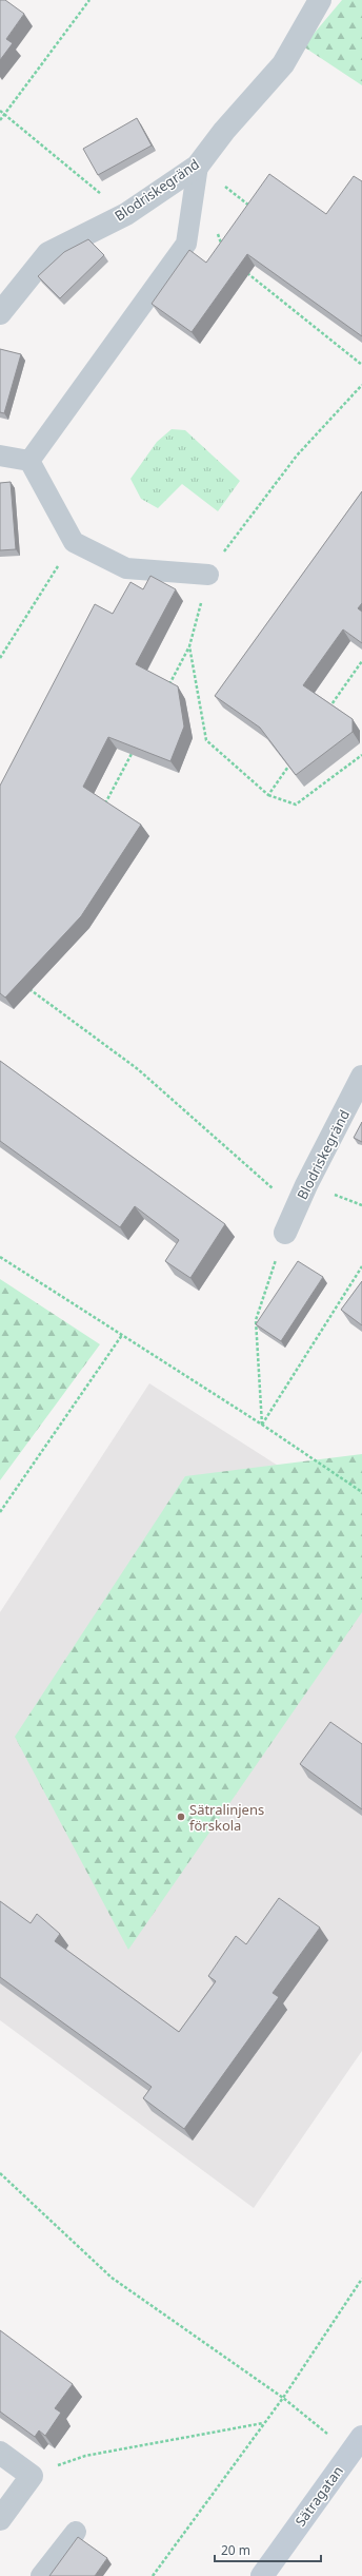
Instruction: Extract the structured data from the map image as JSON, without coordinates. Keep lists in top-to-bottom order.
{
  "streets": {
    "street": ["Blodriskegränd", "Sätragatan"]
  },
  "places": ["Sätralinjens förskola"],
  "scale_bar": "20 m"
}
